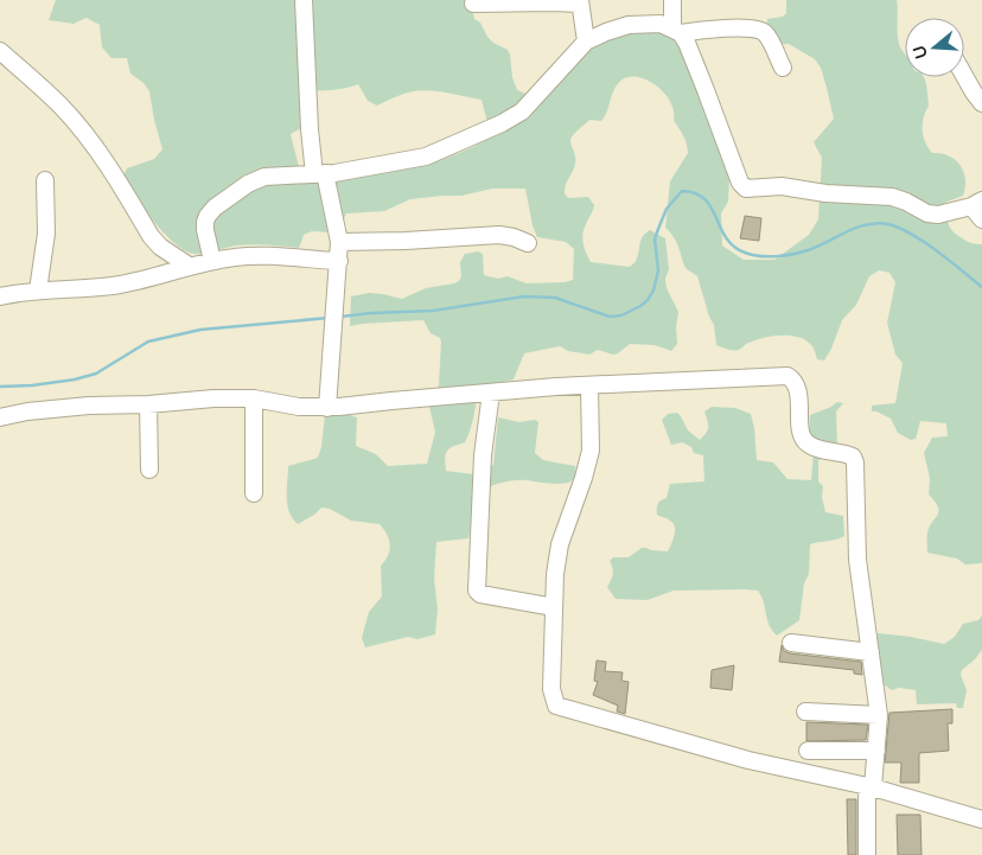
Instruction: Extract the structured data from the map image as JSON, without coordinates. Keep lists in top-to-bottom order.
{
  "north": "left"
}
